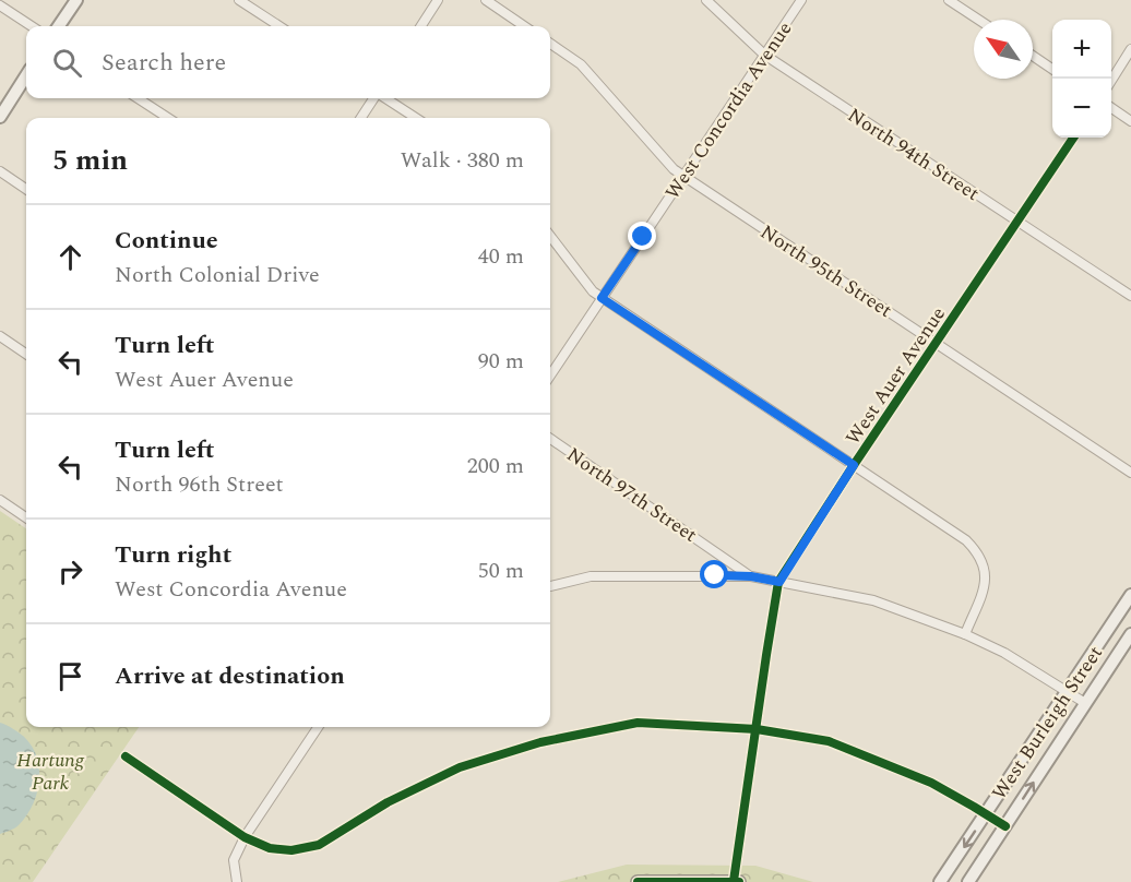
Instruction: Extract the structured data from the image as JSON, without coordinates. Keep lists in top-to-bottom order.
{
  "streets": {
    "main road": ["West Burleigh Street"],
    "street": [
      "West Concordia Avenue",
      "North 94th Street",
      "North 95th Street",
      "West Auer Avenue",
      "North 97th Street"
    ]
  },
  "crossings": [
    ["West Concordia Avenue", "North 94th Street"],
    ["West Concordia Avenue", "North 95th Street"],
    ["North 94th Street", "West Auer Avenue"],
    ["North 95th Street", "West Auer Avenue"]
  ],
  "parks": ["Hartung Park"],
  "north": "top left",
  "page": {
    "map_buttons": ["+", "−"],
    "search": "Search here",
    "heading": ["5 min", "Walk · 380 m"],
    "list": [
      ["Continue", "North Colonial Drive", "40 m"],
      ["Turn left", "West Auer Avenue", "90 m"],
      ["Turn left", "North 96th Street", "200 m"],
      ["Turn right", "West Concordia Avenue", "50 m"],
      "Arrive at destination"
    ]
  }
}
